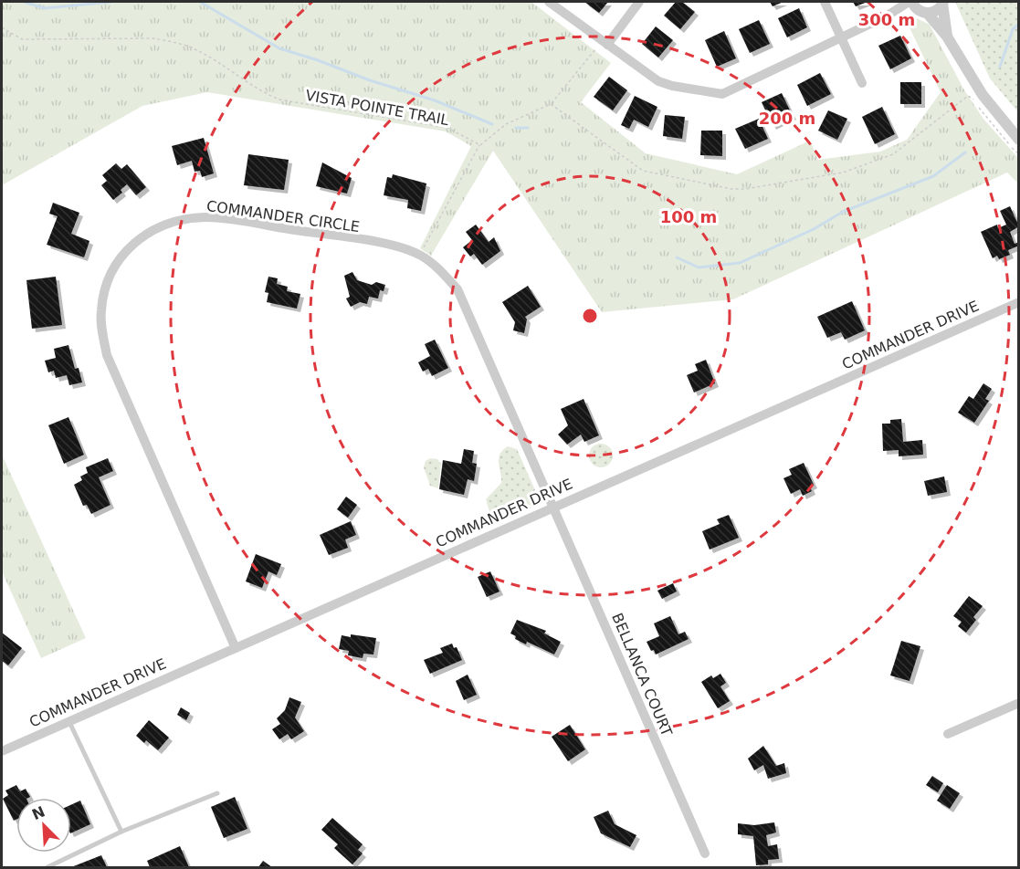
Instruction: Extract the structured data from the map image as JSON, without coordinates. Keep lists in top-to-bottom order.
{
  "streets": {
    "street": ["COMMANDER CIRCLE", "COMMANDER DRIVE", "BELLANCA COURT"],
    "path": ["VISTA POINTE TRAIL"]
  },
  "crossings": [
    ["COMMANDER CIRCLE", "COMMANDER DRIVE"],
    ["COMMANDER CIRCLE", "BELLANCA COURT"],
    ["COMMANDER DRIVE", "BELLANCA COURT"]
  ],
  "north": "top left",
  "rings": ["300 m", "200 m", "100 m"]
}
